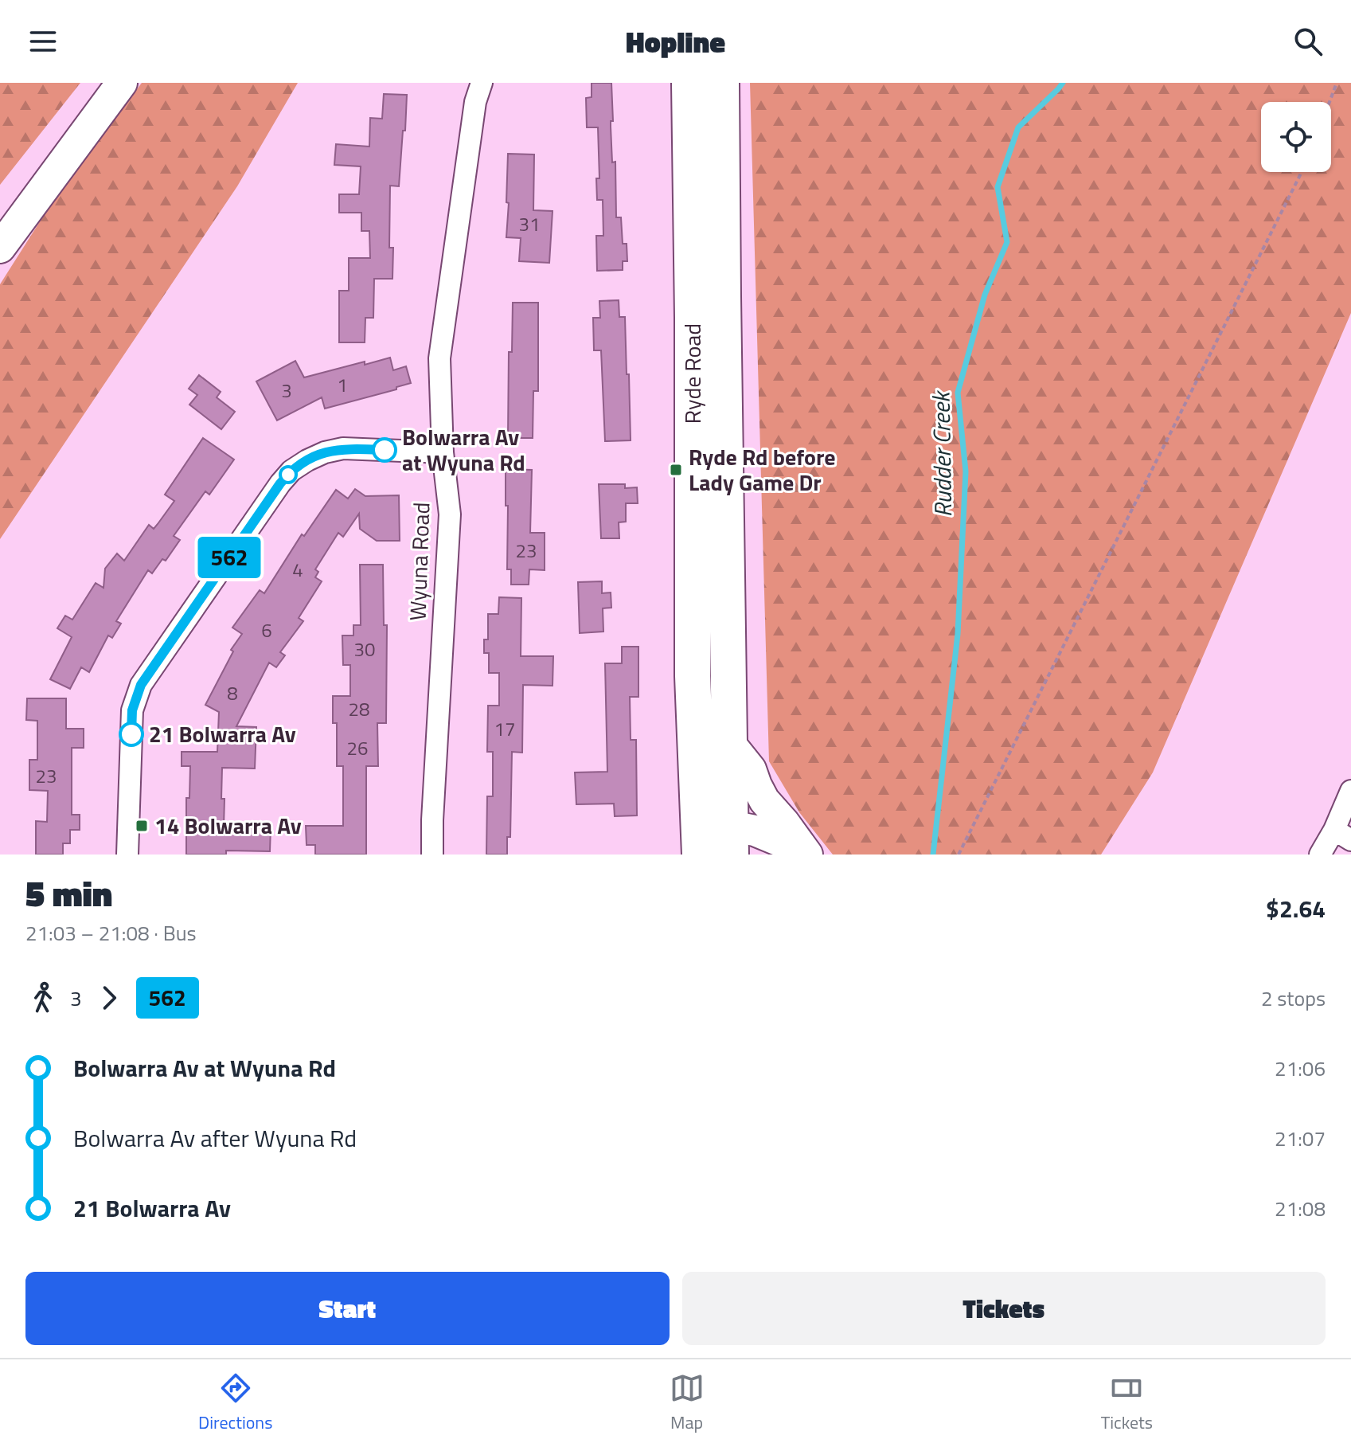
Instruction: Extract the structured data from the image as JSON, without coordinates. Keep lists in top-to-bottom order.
{
  "streets": {
    "highway": ["Ryde Road"],
    "street": ["Wyuna Road"]
  },
  "water": ["Rudder Creek"],
  "places": {
    "other": ["Bolwarra Av at Wyuna Rd", "21 Bolwarra Av"],
    "transit": ["Ryde Rd before Lady Game Dr", "14 Bolwarra Av"]
  },
  "lines": ["bus line 562"],
  "house_numbers": [
    "31",
    "1",
    "3",
    "23",
    "4",
    "6",
    "30",
    "8",
    "28",
    "17",
    "26",
    "23"
  ],
  "page": {
    "header": "Hopline",
    "on_map": "562",
    "heading": ["5 min", "21:03 – 21:08 · Bus", "$2.64"],
    "legs": ["3", "562", "2 stops"],
    "list": [
      {
        "name": "Bolwarra Av at Wyuna Rd",
        "value": "21:06"
      },
      {
        "name": "Bolwarra Av after Wyuna Rd",
        "value": "21:07"
      },
      {
        "name": "21 Bolwarra Av",
        "value": "21:08"
      }
    ],
    "buttons": ["Start", "Tickets"],
    "tabs": ["Directions", "Map", "Tickets"]
  }
}
